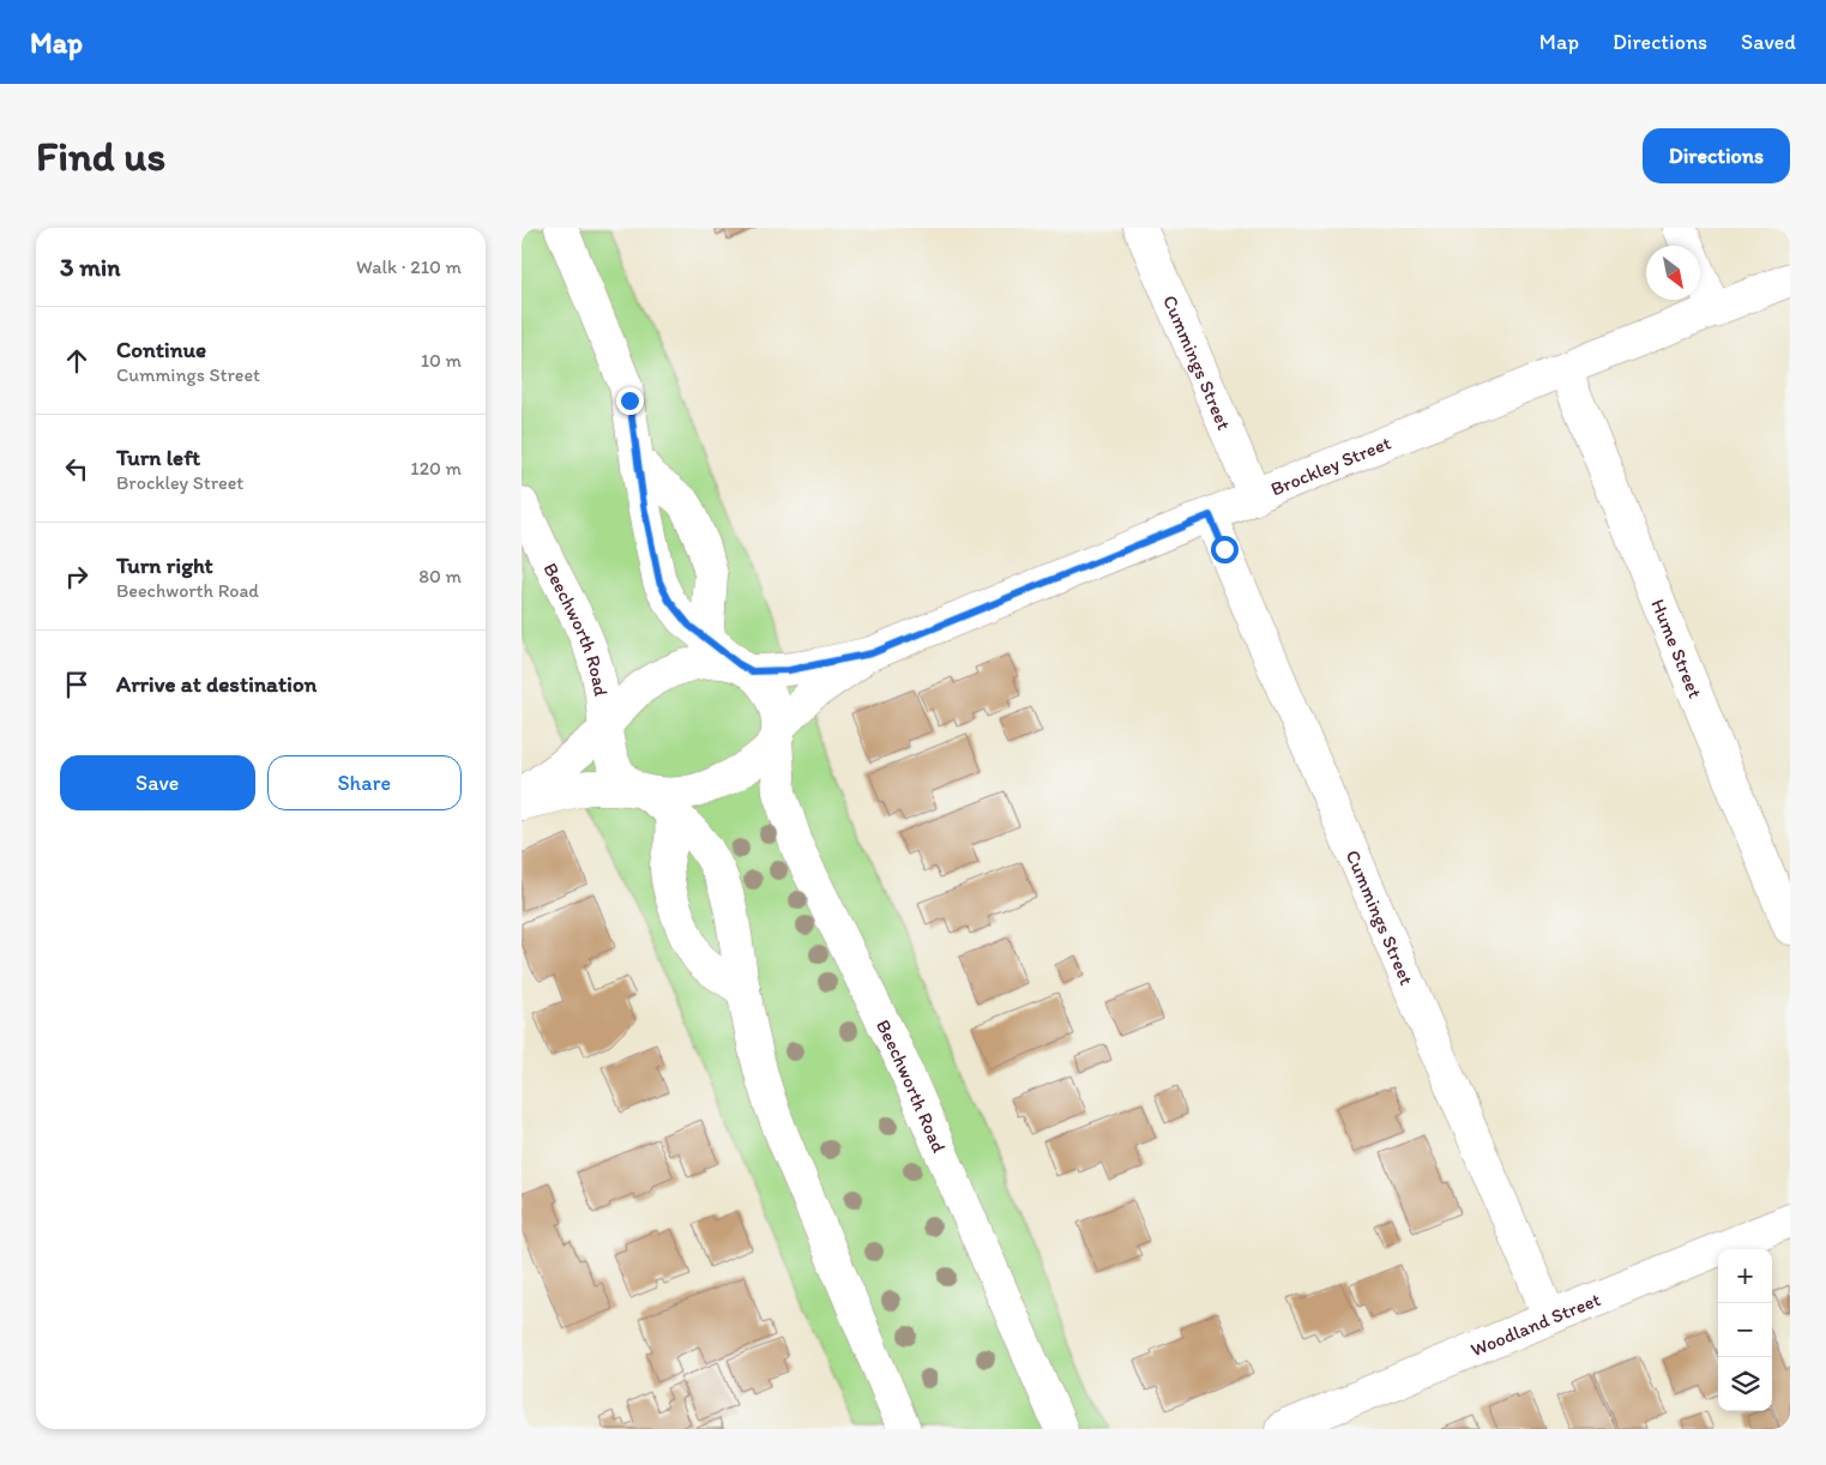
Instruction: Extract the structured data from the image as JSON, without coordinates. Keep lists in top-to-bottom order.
{
  "streets": {
    "main road": [
      "Cummings Street",
      "Brockley Street",
      "Beechworth Road",
      "Hume Street",
      "Woodland Street"
    ]
  },
  "crossings": [
    ["Cummings Street", "Brockley Street"],
    ["Cummings Street", "Woodland Street"],
    ["Brockley Street", "Beechworth Road"],
    ["Brockley Street", "Hume Street"]
  ],
  "north": "bottom right",
  "page": {
    "header": "Map",
    "nav": ["Map", "Directions", "Saved"],
    "buttons": [
      "Directions",
      ["Save", "Share"]
    ],
    "title": "Find us",
    "heading": ["3 min", "Walk · 210 m"],
    "list": [
      ["Continue", "Cummings Street", "10 m"],
      ["Turn left", "Brockley Street", "120 m"],
      ["Turn right", "Beechworth Road", "80 m"],
      "Arrive at destination"
    ],
    "map_buttons": ["+", "−"]
  }
}
